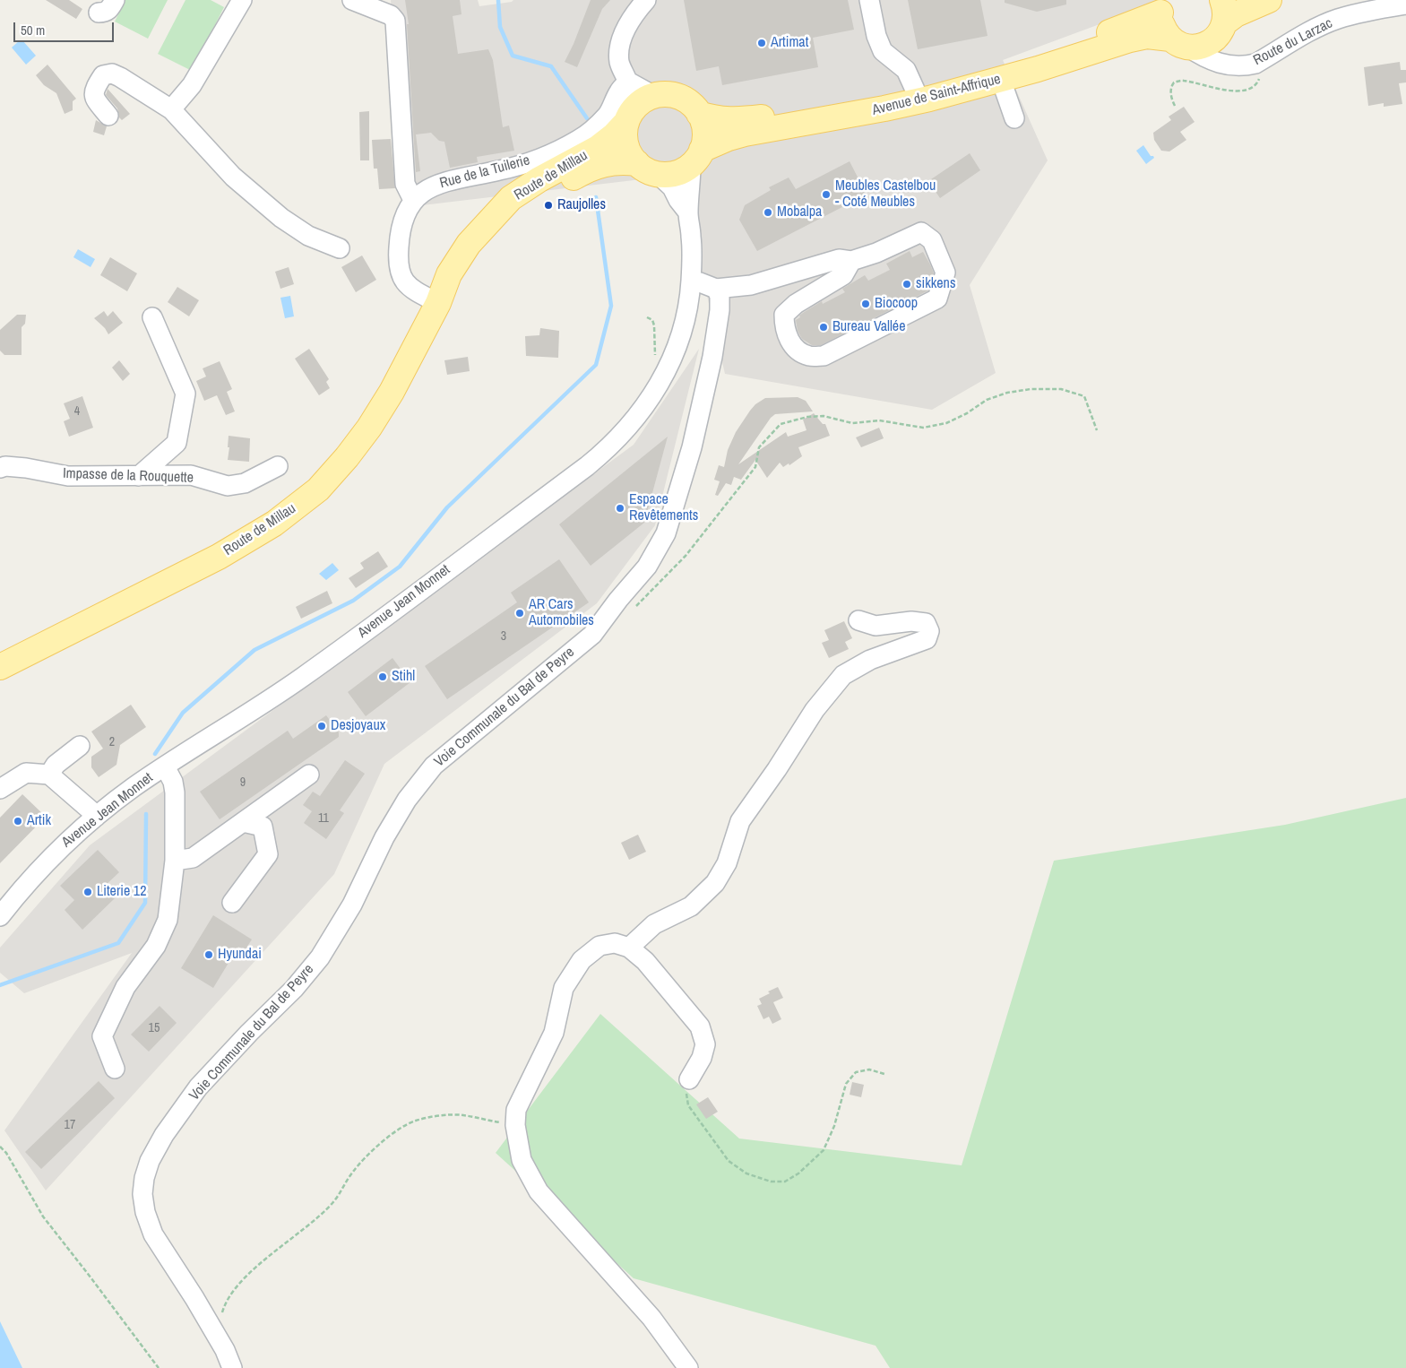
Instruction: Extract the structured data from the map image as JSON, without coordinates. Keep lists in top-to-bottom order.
{
  "streets": {
    "main road": ["Avenue de Saint-Affrique", "Route de Millau"],
    "street": [
      "Route du Larzac",
      "Rue de la Tuilerie",
      "Impasse de la Rouquette",
      "Avenue Jean Monnet",
      "Voie Communale du Bal de Peyre"
    ]
  },
  "crossings": [
    ["Route du Larzac", "Avenue de Saint-Affrique"],
    ["Avenue de Saint-Affrique", "Route de Millau"],
    ["Avenue de Saint-Affrique", "Avenue Jean Monnet"],
    ["Rue de la Tuilerie", "Route de Millau"],
    ["Route de Millau", "Avenue Jean Monnet"]
  ],
  "places": [
    "Artimat",
    "Meubles Castelbou - Coté Meubles",
    "Raujolles",
    "Mobalpa",
    "sikkens",
    "Biocoop",
    "Bureau Vallée",
    "Espace Revêtements",
    "AR Cars Automobiles",
    "Stihl",
    "Desjoyaux",
    "Artik",
    "Literie 12",
    "Hyundai"
  ],
  "house_numbers": [
    "4",
    "3",
    "2",
    "9",
    "11",
    "15",
    "17"
  ],
  "scale_bar": "50 m"
}
